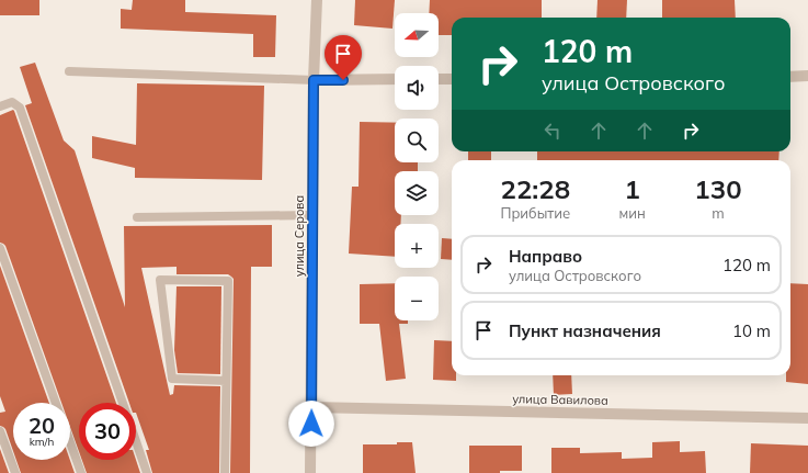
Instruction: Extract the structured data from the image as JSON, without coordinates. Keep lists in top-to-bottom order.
{
  "streets": {
    "street": ["улица Серова", "улица Вавилова"]
  },
  "crossings": [
    ["улица Серова", "улица Вавилова"]
  ],
  "north": "left",
  "page": {
    "map_buttons": ["+", "−"],
    "turn": ["120 m", "улица Островского"],
    "eta": [
      "22:28",
      "Прибытие",
      "1",
      "мин",
      "130",
      "m"
    ],
    "list": [
      {
        "name": "Направо",
        "note": "улица Островского",
        "value": "120 m"
      },
      {
        "name": "Пункт назначения",
        "value": "10 m"
      }
    ],
    "speed": "20 km/h",
    "limit": "30"
  }
}
